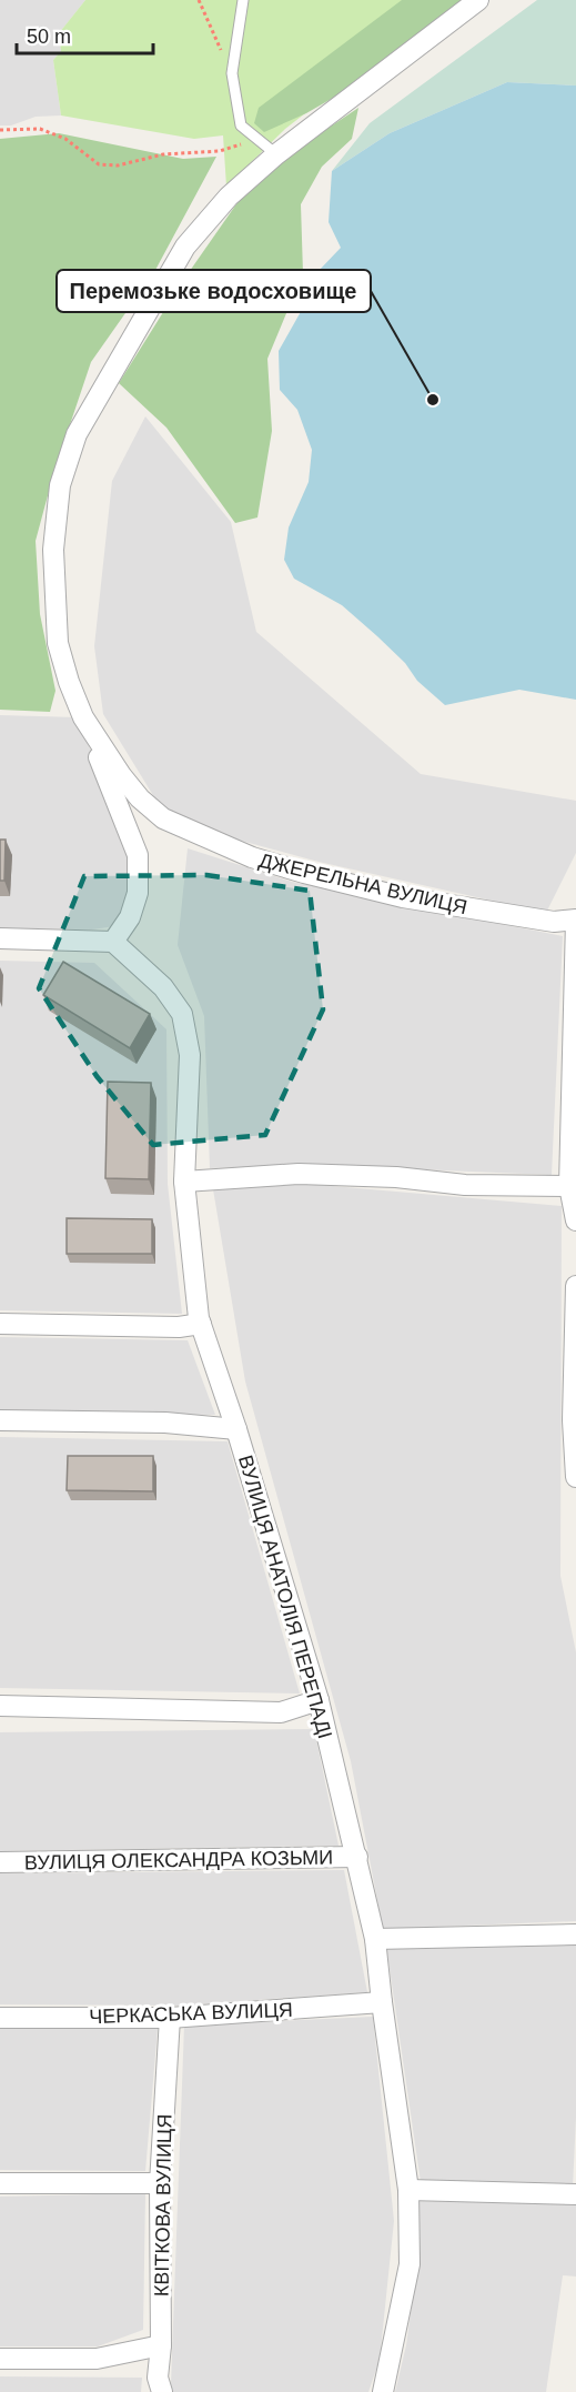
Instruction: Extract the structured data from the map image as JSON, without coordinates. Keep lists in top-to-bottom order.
{
  "streets": {
    "street": [
      "ДЖЕРЕЛЬНА ВУЛИЦЯ",
      "ВУЛИЦЯ АНАТОЛІЯ ПЕРЕПАДІ",
      "ВУЛИЦЯ ОЛЕКСАНДРА КОЗЬМИ",
      "ЧЕРКАСЬКА ВУЛИЦЯ",
      "КВІТКОВА ВУЛИЦЯ"
    ]
  },
  "crossings": [
    ["ВУЛИЦЯ АНАТОЛІЯ ПЕРЕПАДІ", "ВУЛИЦЯ ОЛЕКСАНДРА КОЗЬМИ"],
    ["ВУЛИЦЯ АНАТОЛІЯ ПЕРЕПАДІ", "ЧЕРКАСЬКА ВУЛИЦЯ"],
    ["ЧЕРКАСЬКА ВУЛИЦЯ", "КВІТКОВА ВУЛИЦЯ"]
  ],
  "places": ["Перемозьке водосховище"],
  "scale_bar": "50 m"
}
